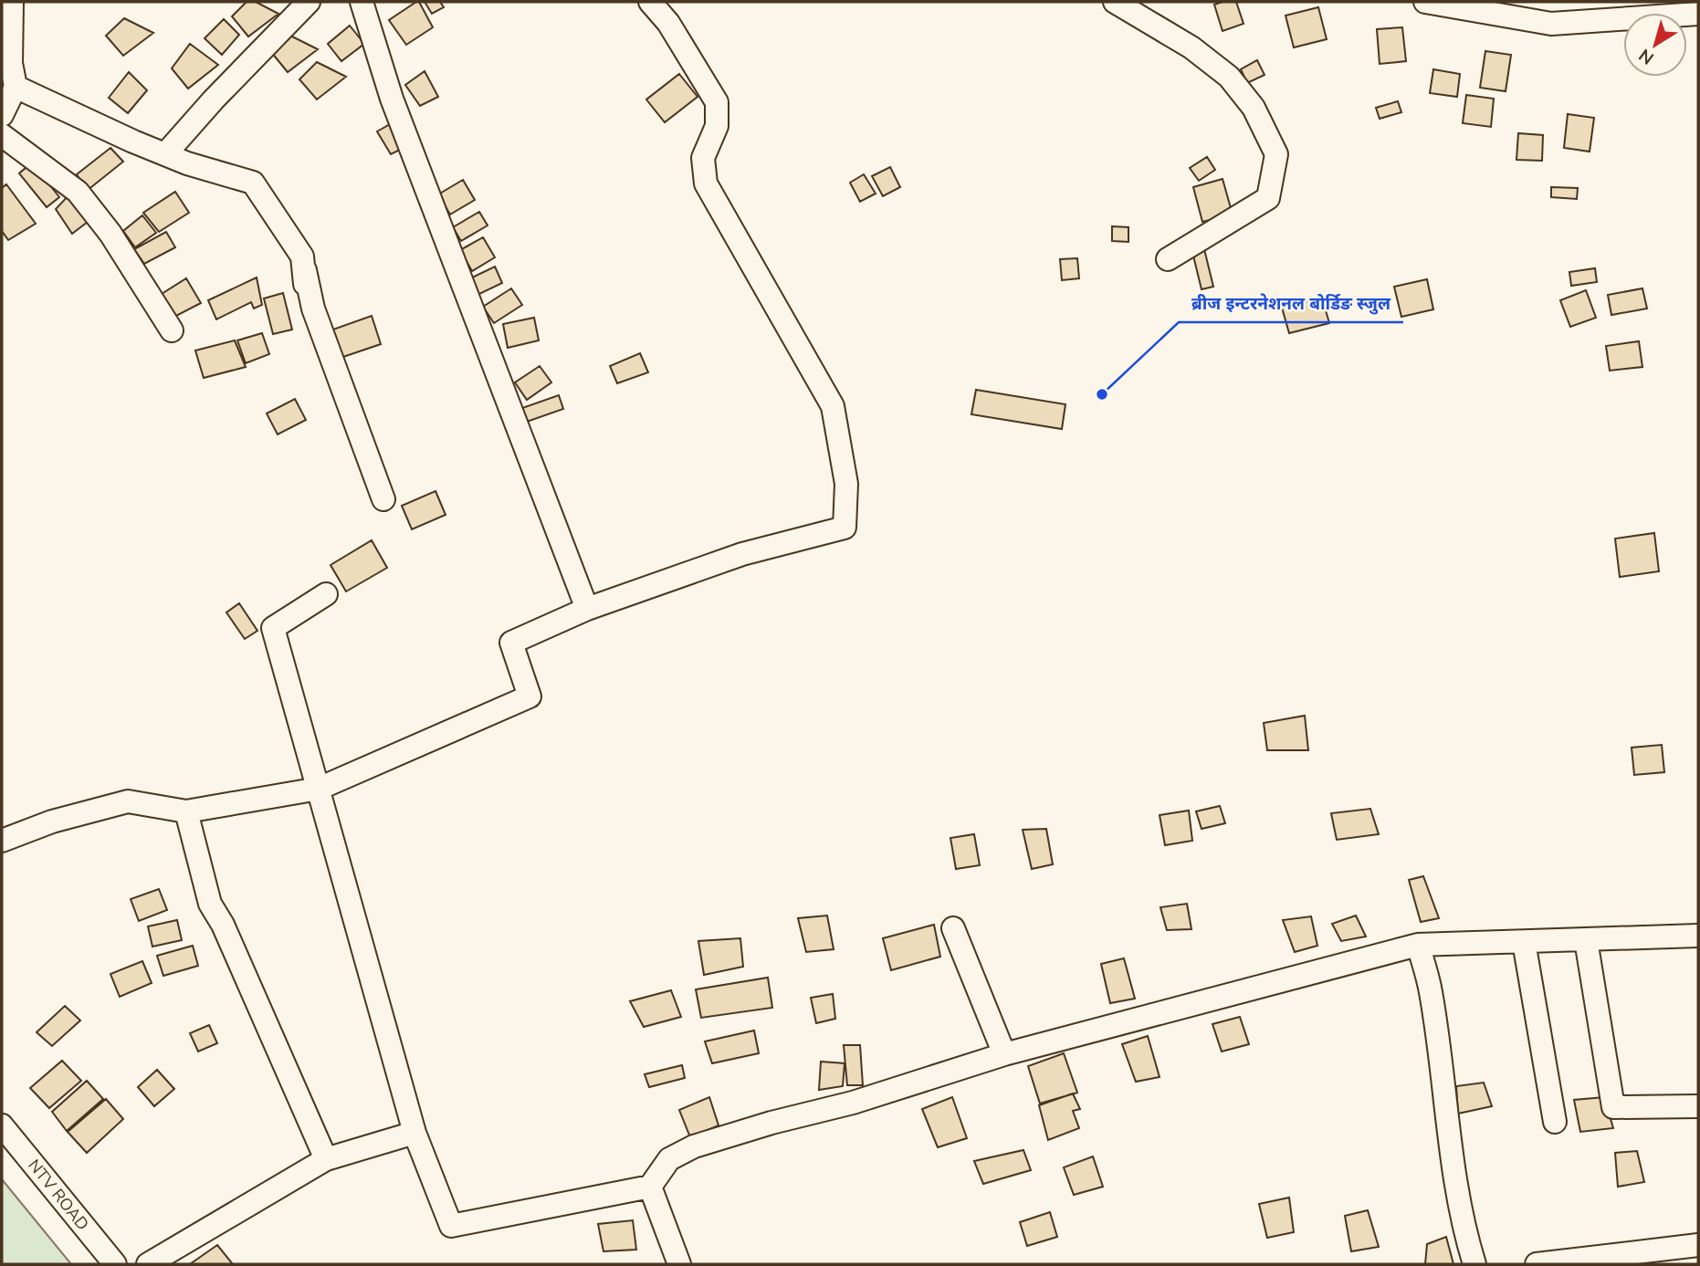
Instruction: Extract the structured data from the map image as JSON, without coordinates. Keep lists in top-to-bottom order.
{
  "streets": {
    "street": ["NTV ROAD"]
  },
  "places": ["ब्रीज इन्टरनेशनल बोर्डिङ स्जुल"],
  "north": "bottom left"
}
